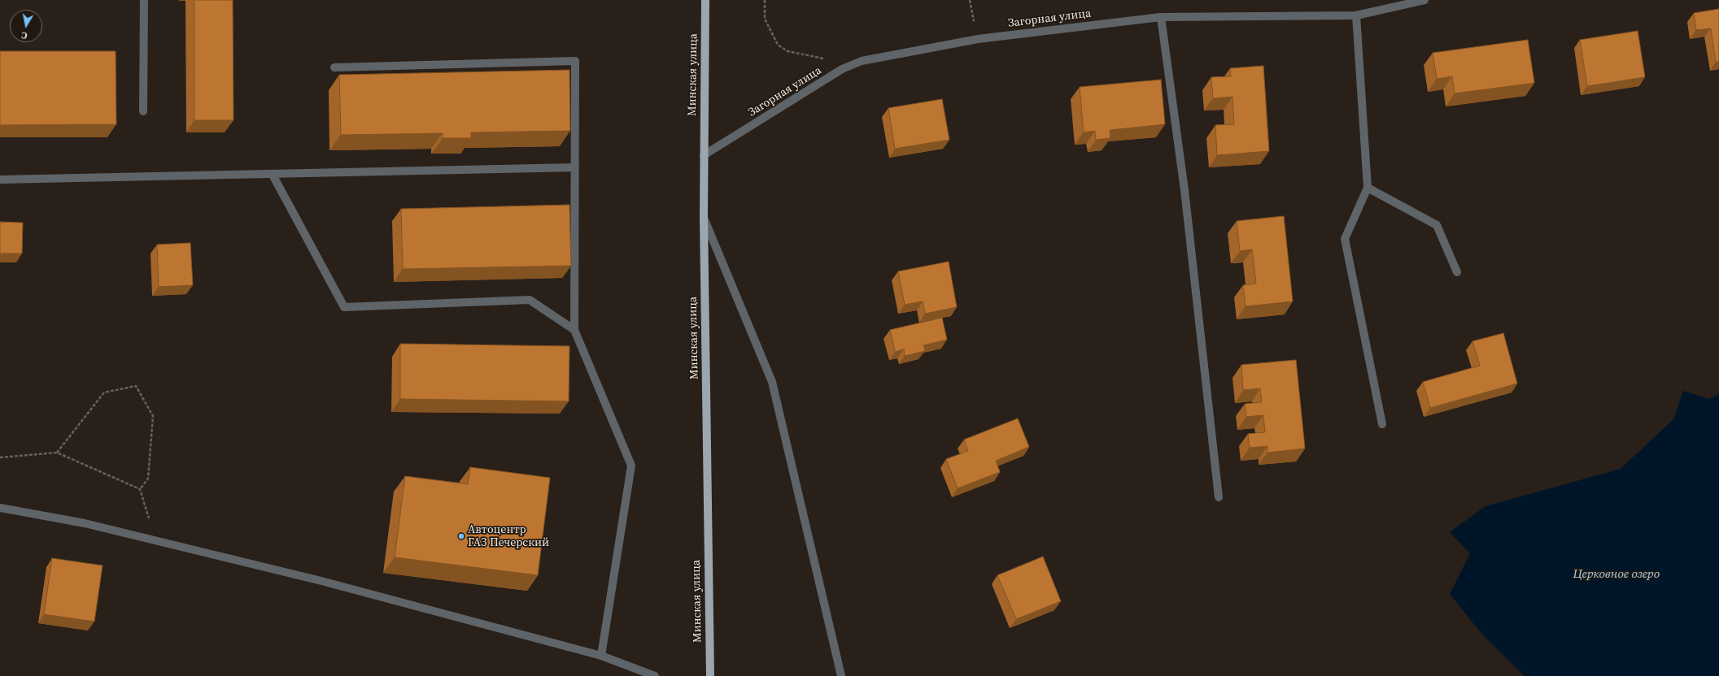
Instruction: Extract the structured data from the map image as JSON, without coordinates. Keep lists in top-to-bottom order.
{
  "streets": {
    "main road": ["Минская улица"],
    "street": ["Загорная улица"]
  },
  "crossings": [
    ["Загорная улица", "Минская улица"]
  ],
  "water": ["Церковное озеро"],
  "places": ["Автоцентр ГАЗ Печерский"],
  "north": "bottom"
}
